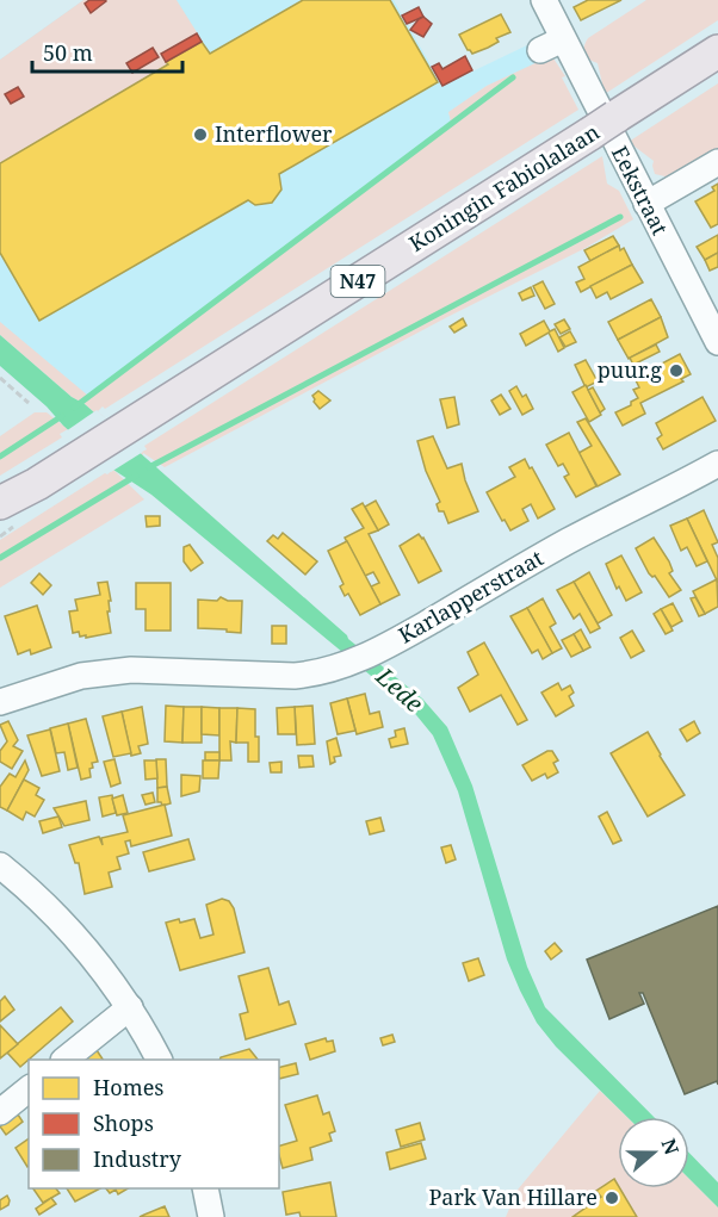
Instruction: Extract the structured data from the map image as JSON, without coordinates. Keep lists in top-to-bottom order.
{
  "streets": {
    "main road": ["Koningin Fabiolalaan", "N47"],
    "street": ["Eekstraat", "Karlapperstraat"]
  },
  "water": ["Lede"],
  "places": ["Interflower", "puur.g", "Park Van Hillare"],
  "legend": ["Homes", "Shops", "Industry"],
  "scale_bar": "50 m",
  "north": "right"
}
